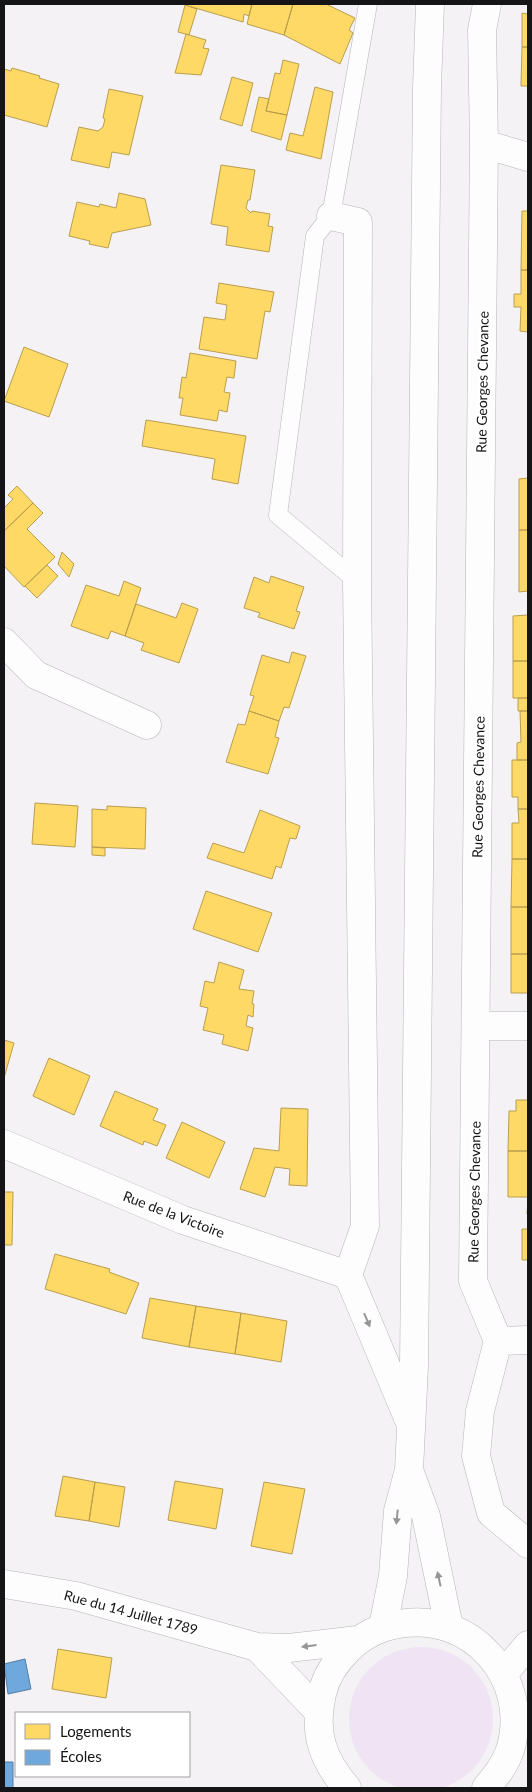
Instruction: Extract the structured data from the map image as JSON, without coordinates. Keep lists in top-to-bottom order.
{
  "streets": {
    "street": ["Rue Georges Chevance", "Rue de la Victoire", "Rue du 14 Juillet 1789"]
  },
  "legend": ["Logements", "Écoles"]
}
